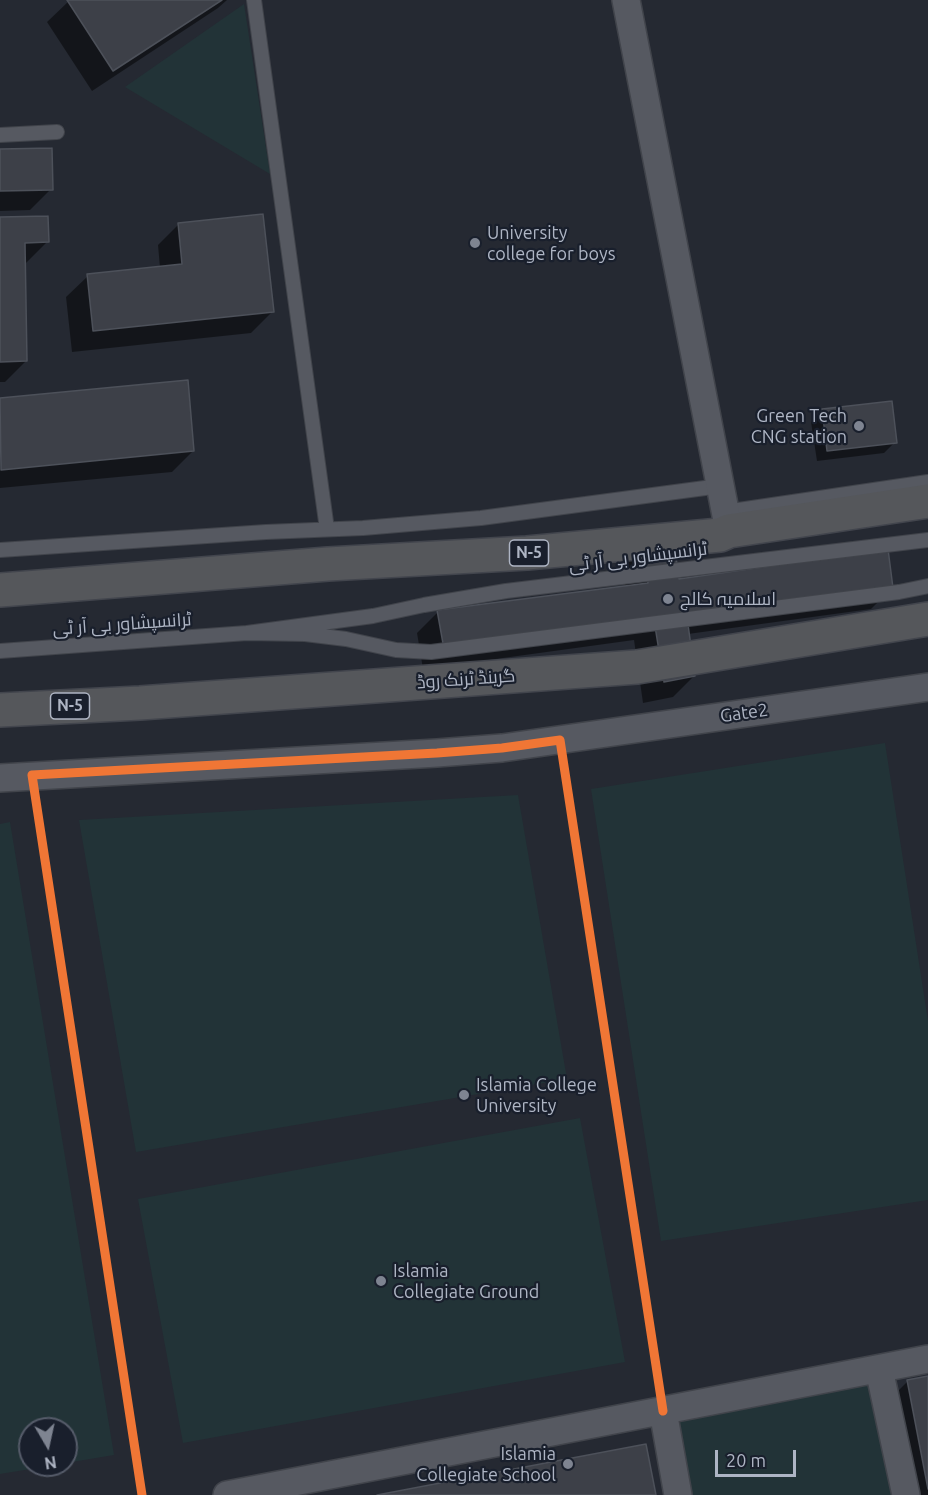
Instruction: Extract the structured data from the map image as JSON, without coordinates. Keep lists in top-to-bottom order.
{
  "streets": {
    "highway": ["N-5", "گرینڈ ٹرنک روڈ"],
    "street": ["Gate2"],
    "lane": ["ٹرانسپشاور بی آر ٹی"]
  },
  "places": [
    "University college for boys",
    "Green Tech CNG station",
    "اسلامیہ کالج",
    "Islamia College University",
    "Islamia Collegiate Ground",
    "Islamia Collegiate School"
  ],
  "scale_bar": "20 m",
  "north": "bottom"
}
